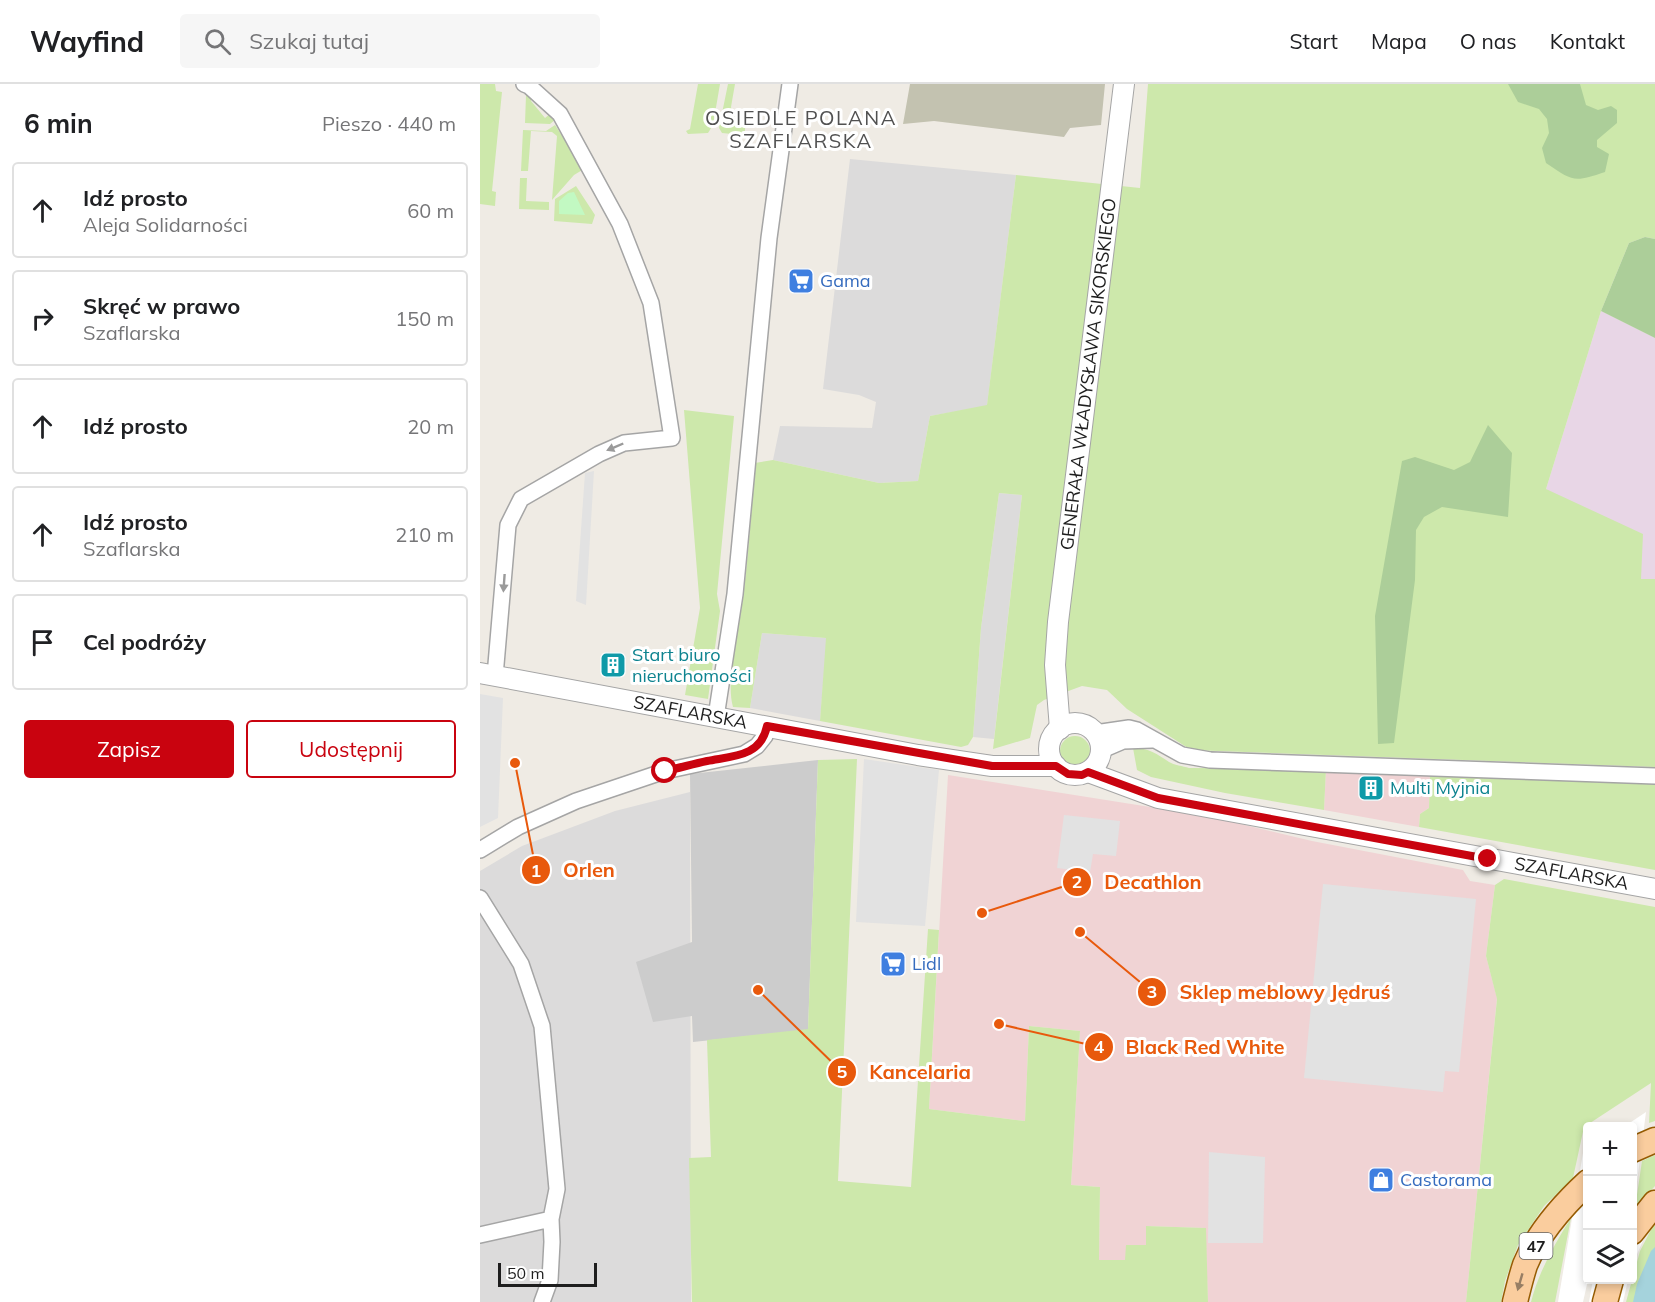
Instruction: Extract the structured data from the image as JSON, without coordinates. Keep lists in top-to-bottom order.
{
  "streets": {
    "main road": ["47"],
    "street": ["GENERAŁA WŁADYSŁAWA SIKORSKIEGO", "SZAFLARSKA"]
  },
  "crossings": [
    ["GENERAŁA WŁADYSŁAWA SIKORSKIEGO", "SZAFLARSKA"]
  ],
  "districts": ["OSIEDLE POLANA SZAFLARSKA"],
  "places": {
    "supermarket": ["Gama", "Lidl"],
    "building": ["Start biuro nieruchomości", "Multi Myjnia"],
    "other": [
      "Orlen",
      "Decathlon",
      "Sklep meblowy Jędruś",
      "Kancelaria",
      "Black Red White"
    ],
    "shop": ["Castorama"]
  },
  "scale_bar": "50 m",
  "page": {
    "header": "Wayfind",
    "search": "Szukaj tutaj",
    "nav": [
      "Start",
      "Mapa",
      "O nas",
      "Kontakt"
    ],
    "heading": ["6 min", "Pieszo · 440 m"],
    "list": [
      ["Idź prosto", "Aleja Solidarności", "60 m"],
      ["Skręć w prawo", "Szaflarska", "150 m"],
      ["Idź prosto", "20 m"],
      ["Idź prosto", "Szaflarska", "210 m"],
      "Cel podróży"
    ],
    "buttons": ["Zapisz", "Udostępnij"],
    "map_buttons": ["+", "−"],
    "scale": "50 m"
  }
}
